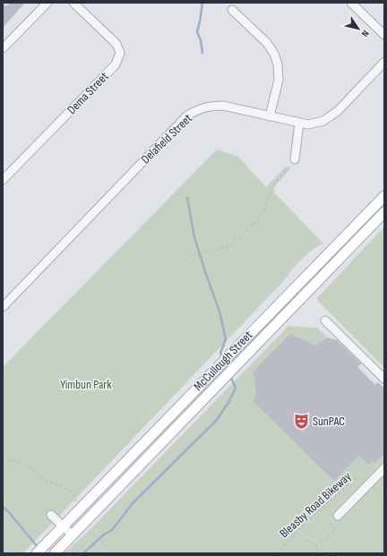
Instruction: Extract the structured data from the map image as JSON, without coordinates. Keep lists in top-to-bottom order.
{
  "streets": {
    "main road": ["McCullough Street"],
    "street": ["Dema Street", "Delafield Street"],
    "path": ["Bleasby Road Bikeway"]
  },
  "parks": ["Yimbun Park"],
  "places": {
    "theatre": ["SunPAC"]
  },
  "north": "bottom right"
}
